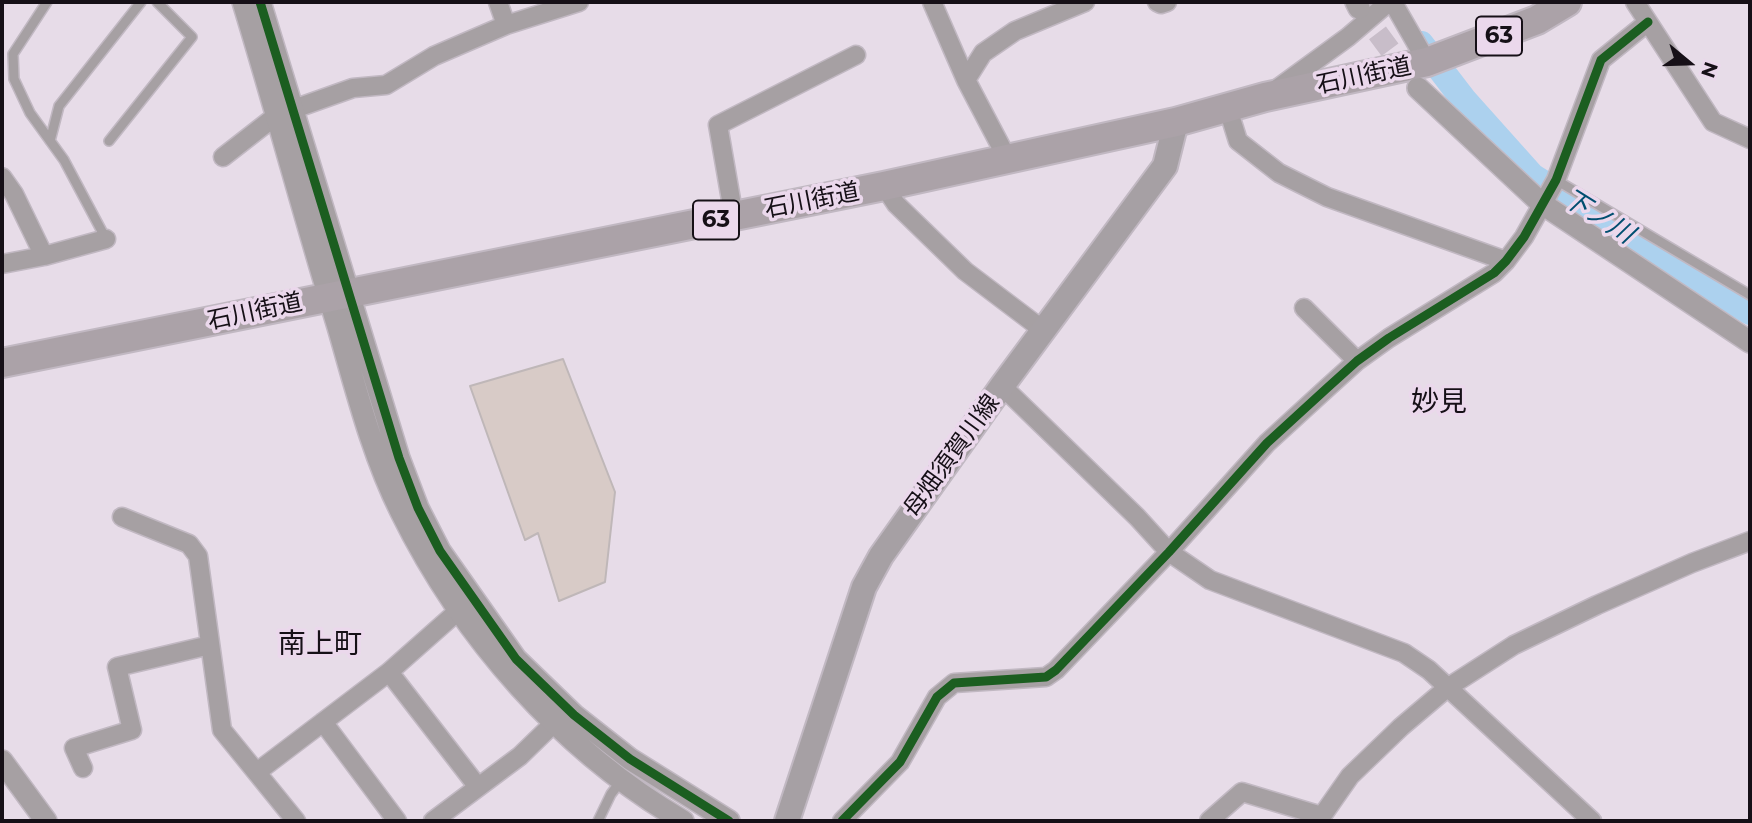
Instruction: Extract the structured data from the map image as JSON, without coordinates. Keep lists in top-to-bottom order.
{
  "streets": {
    "main road": ["63", "石川街道", "母畑須賀川線"]
  },
  "crossings": [
    ["石川街道", "母畑須賀川線"]
  ],
  "districts": ["妙見", "南上町"],
  "water": ["下ノ川"],
  "north": "right"
}
